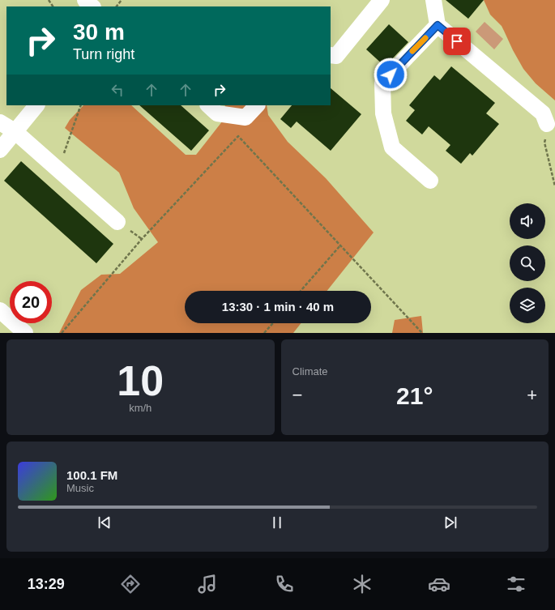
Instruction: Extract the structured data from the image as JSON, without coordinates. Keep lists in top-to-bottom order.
{
  "page": {
    "turn": ["30 m", "Turn right"],
    "limit": "20",
    "trip": "13:30 · 1 min · 40 m",
    "tile": [
      ["10", "km/h"],
      "Climate"
    ],
    "heat": ["−", "21°", "+"],
    "song": ["100.1 FM", "Music"],
    "tabs": "13:29"
  }
}
